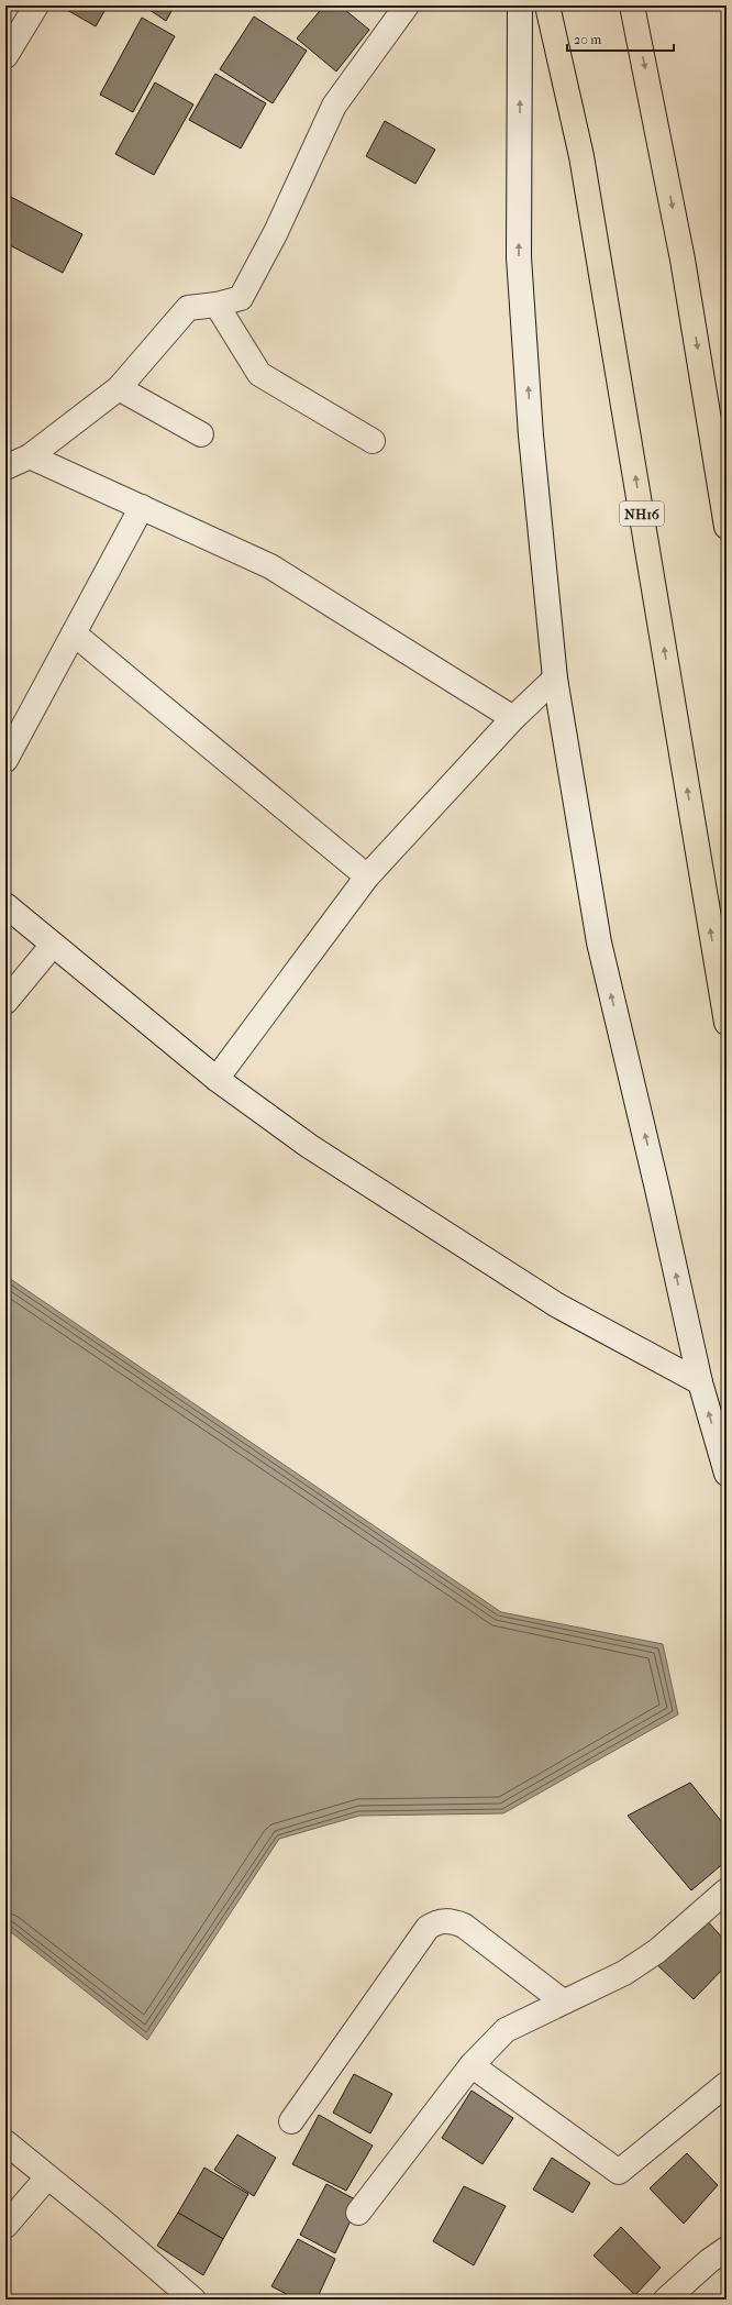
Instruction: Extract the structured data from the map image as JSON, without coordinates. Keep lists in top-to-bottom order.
{
  "streets": {
    "highway": ["NH16"]
  },
  "scale_bar": "20 m"
}
